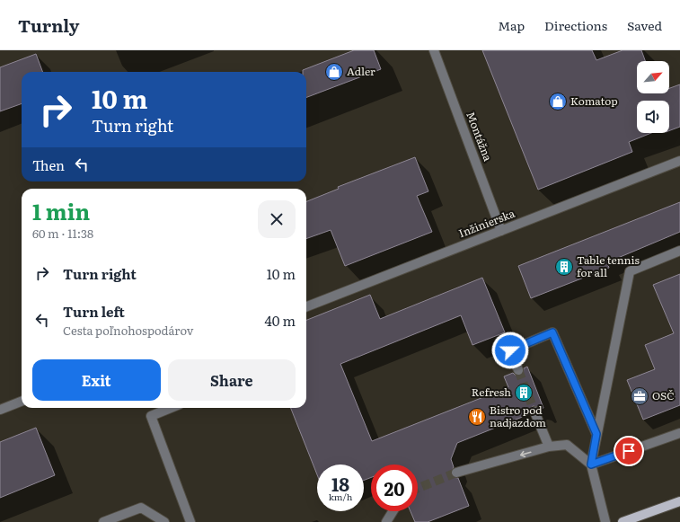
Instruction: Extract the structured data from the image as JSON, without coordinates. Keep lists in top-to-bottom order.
{
  "streets": {
    "street": ["Montážna", "Inžinierska"]
  },
  "crossings": [
    ["Montážna", "Inžinierska"]
  ],
  "places": {
    "shop": ["Adler", "Komatop"],
    "building": ["Table tennis for all", "Refresh"],
    "office": ["OSČ"],
    "restaurant": ["Bistro pod nadjazdom"]
  },
  "north": "top right",
  "page": {
    "header": "Turnly",
    "nav": ["Map", "Directions", "Saved"],
    "turn": ["10 m", "Turn right"],
    "then": "Then",
    "heading": ["1 min", "60 m · 11:38"],
    "list": [
      {
        "name": "Turn right",
        "value": "10 m"
      },
      {
        "name": "Turn left",
        "note": "Cesta poľnohospodárov",
        "value": "40 m"
      }
    ],
    "buttons": ["Exit", "Share"],
    "speed": "18 km/h",
    "limit": "20"
  }
}
